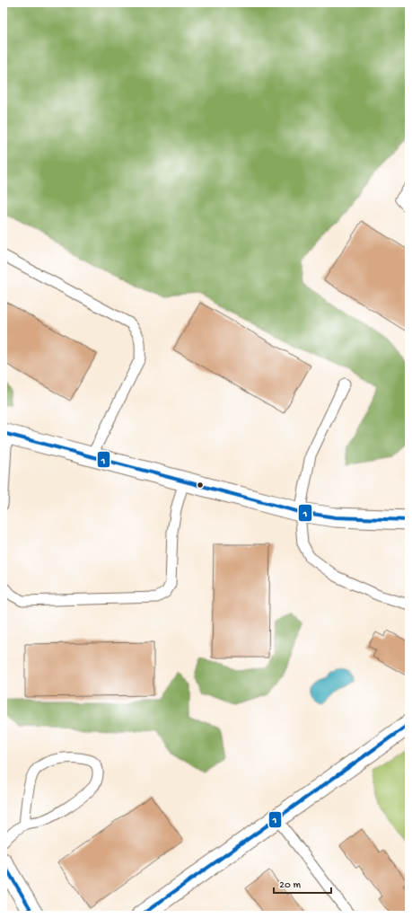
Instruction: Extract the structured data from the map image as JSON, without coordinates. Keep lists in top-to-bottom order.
{
  "lines": ["transit line 1"],
  "scale_bar": "20 m"
}
